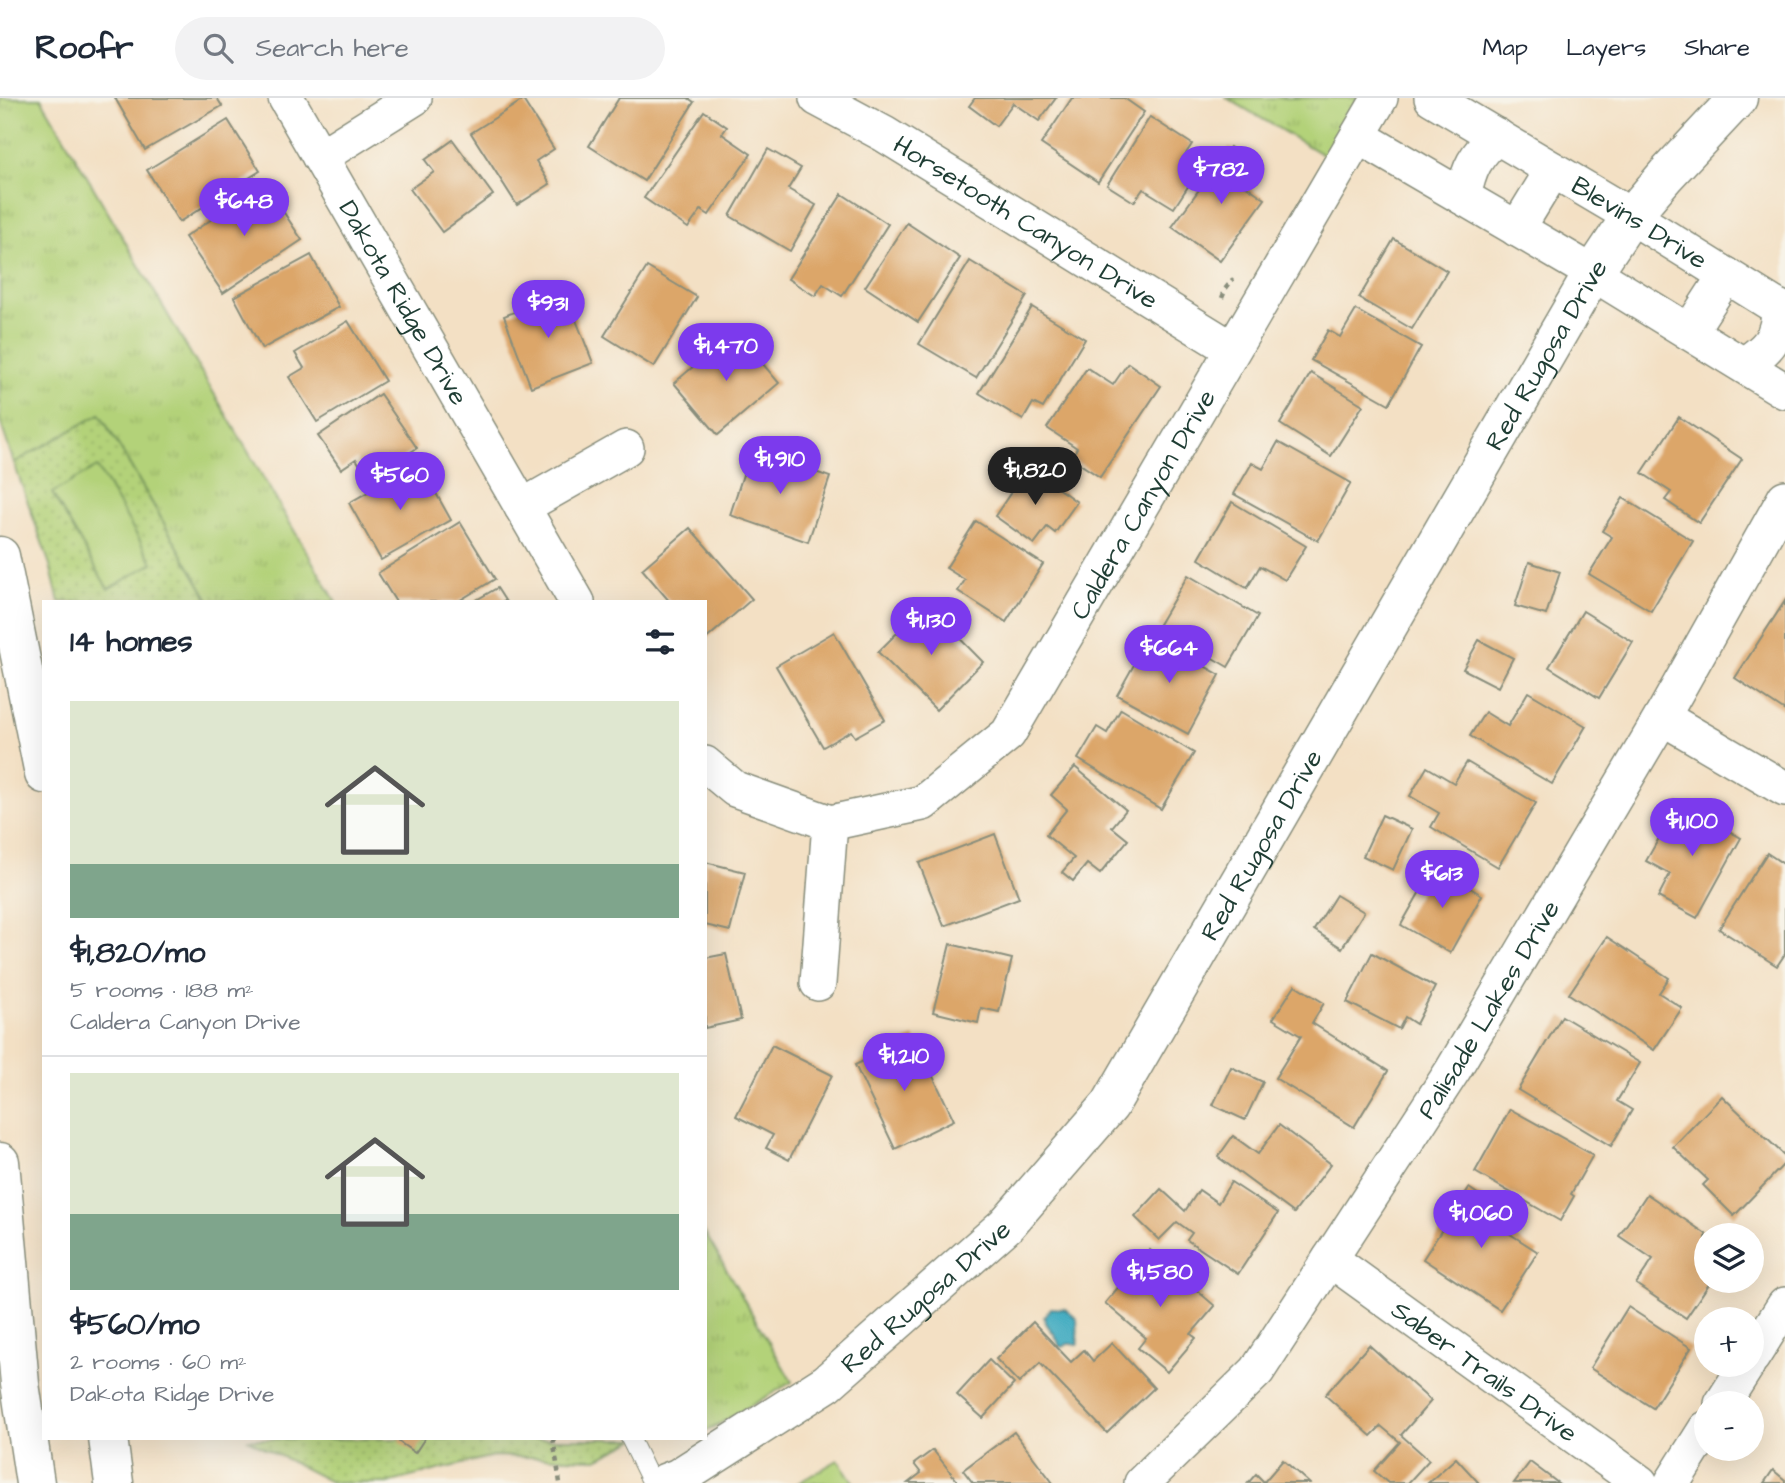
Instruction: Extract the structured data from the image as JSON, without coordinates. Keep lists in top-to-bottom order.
{
  "streets": {
    "street": [
      "Horsetooth Canyon Drive",
      "Blevins Drive",
      "Dakota Ridge Drive",
      "Red Rugosa Drive",
      "Caldera Canyon Drive",
      "Palisade Lakes Drive",
      "Saber Trails Drive"
    ]
  },
  "crossings": [
    ["Horsetooth Canyon Drive", "Caldera Canyon Drive"],
    ["Blevins Drive", "Red Rugosa Drive"],
    ["Palisade Lakes Drive", "Saber Trails Drive"]
  ],
  "page": {
    "header": "Roofr",
    "search": "Search here",
    "nav": ["Map", "Layers", "Share"],
    "price": [
      "$782",
      "$648",
      "$931",
      "$1,470",
      "$1,910",
      "$1,820",
      "$560",
      "$1,130",
      "$664",
      "$1,100",
      "$613",
      "$1,210",
      "$1,060",
      "$1,580"
    ],
    "heading": "14 homes",
    "list": [
      {
        "name": "$1,820/mo",
        "note": "5 rooms · 188 m² · Caldera Canyon Drive"
      },
      {
        "name": "$560/mo",
        "note": "2 rooms · 60 m² · Dakota Ridge Drive"
      }
    ],
    "map_buttons": ["+", "−"]
  }
}
